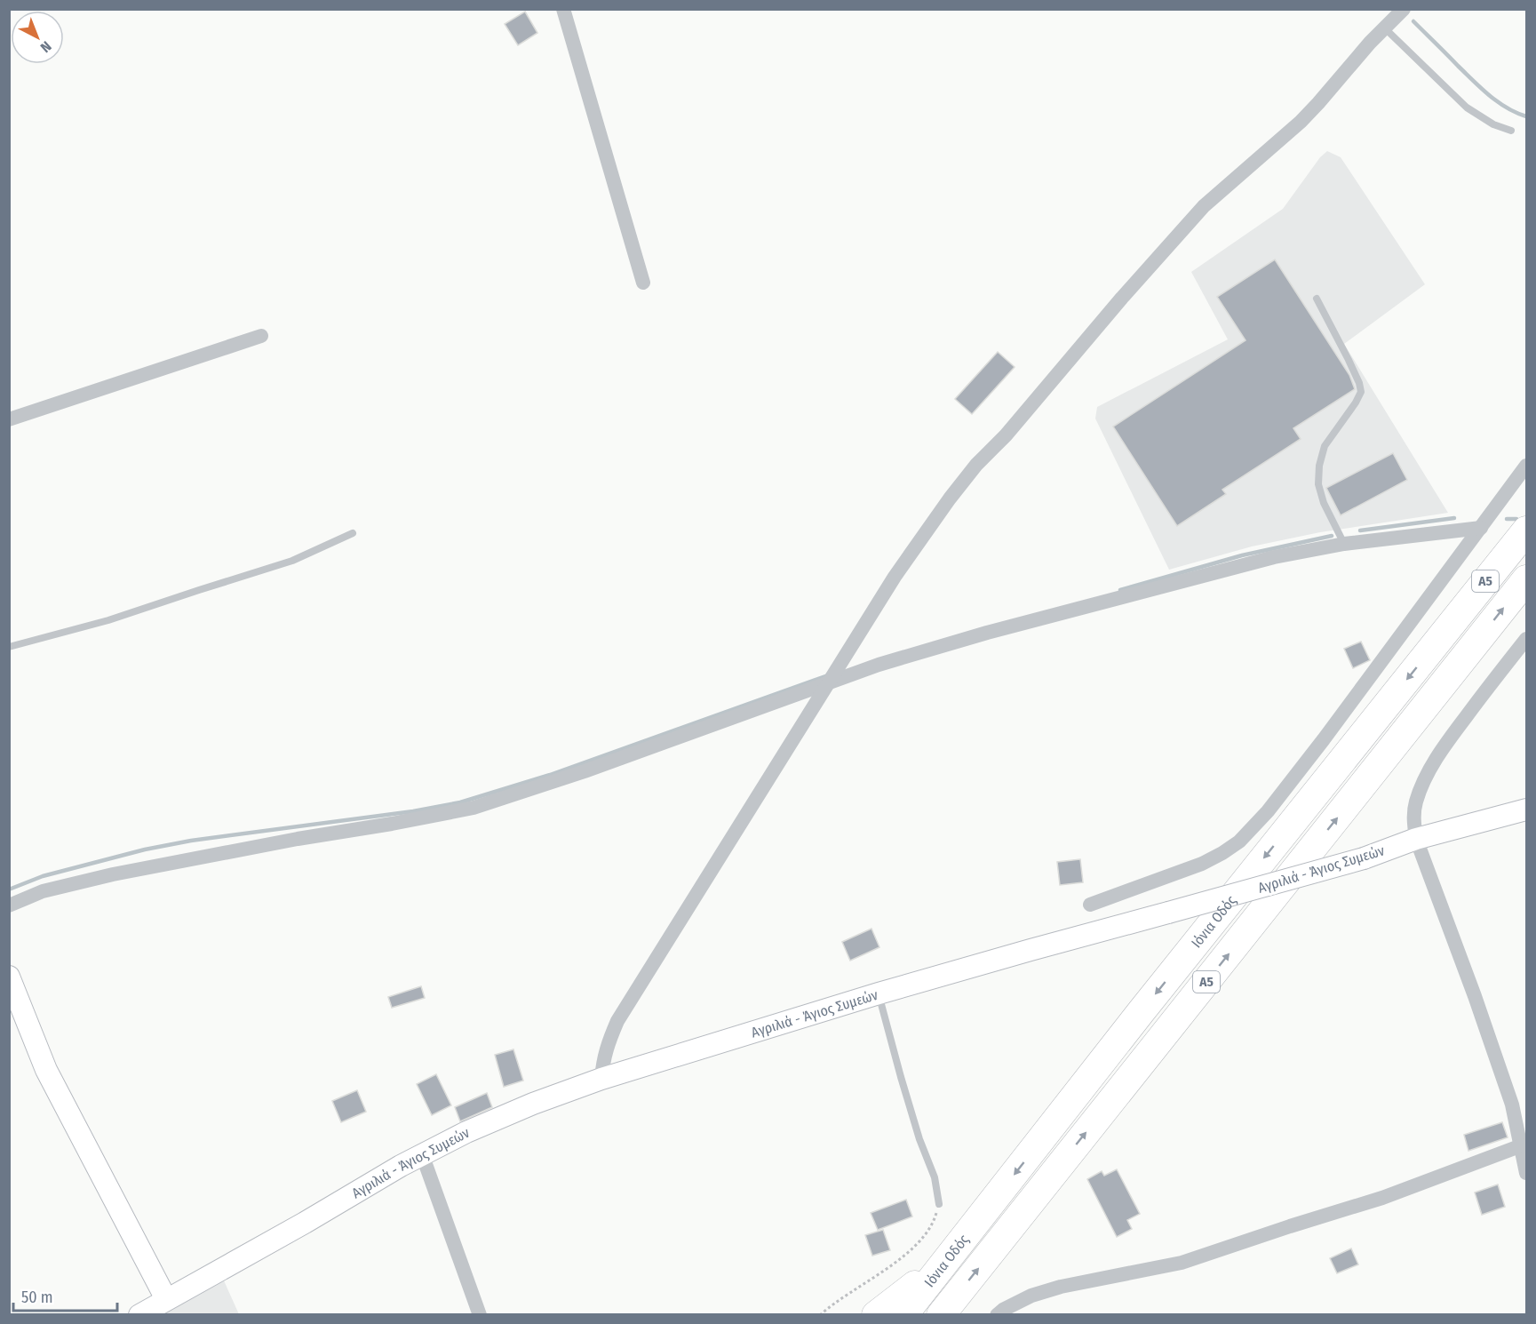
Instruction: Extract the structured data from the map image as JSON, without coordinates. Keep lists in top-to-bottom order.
{
  "streets": {
    "highway": ["Α5", "Ιόνια Οδός"],
    "main road": ["Αγριλιά - Άγιος Συμεών"]
  },
  "scale_bar": "50 m",
  "north": "bottom right"
}
